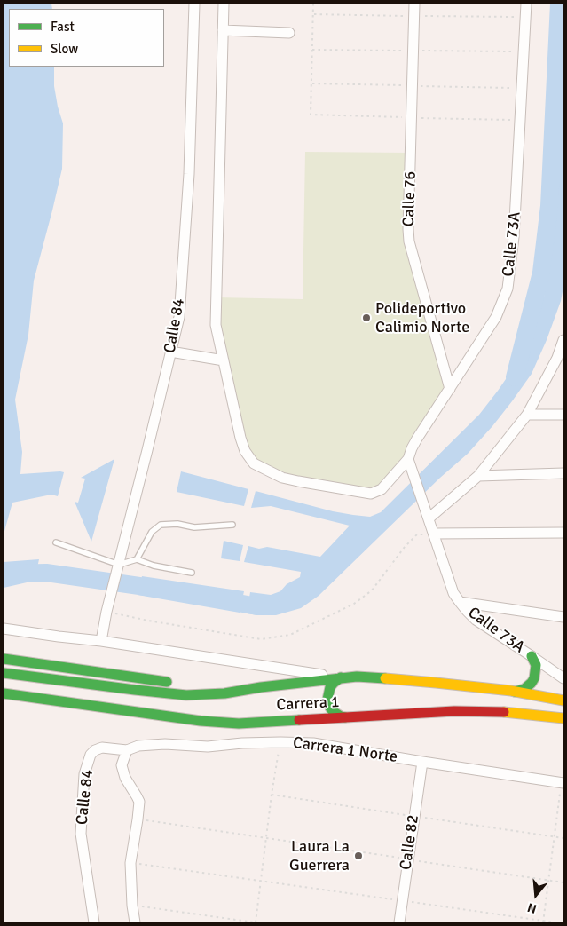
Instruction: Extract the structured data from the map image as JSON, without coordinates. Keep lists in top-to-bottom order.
{
  "streets": {
    "main road": ["Carrera 1"],
    "street": [
      "Calle 76",
      "Calle 73A",
      "Calle 84",
      "Carrera 1 Norte",
      "Calle 82"
    ]
  },
  "crossings": [
    ["Calle 76", "Calle 73A"],
    ["Calle 84", "Carrera 1"],
    ["Calle 84", "Carrera 1 Norte"],
    ["Carrera 1 Norte", "Calle 82"]
  ],
  "places": ["Polideportivo Calimio Norte", "Laura La Guerrera"],
  "legend": ["Fast", "Slow"],
  "north": "bottom"
}
